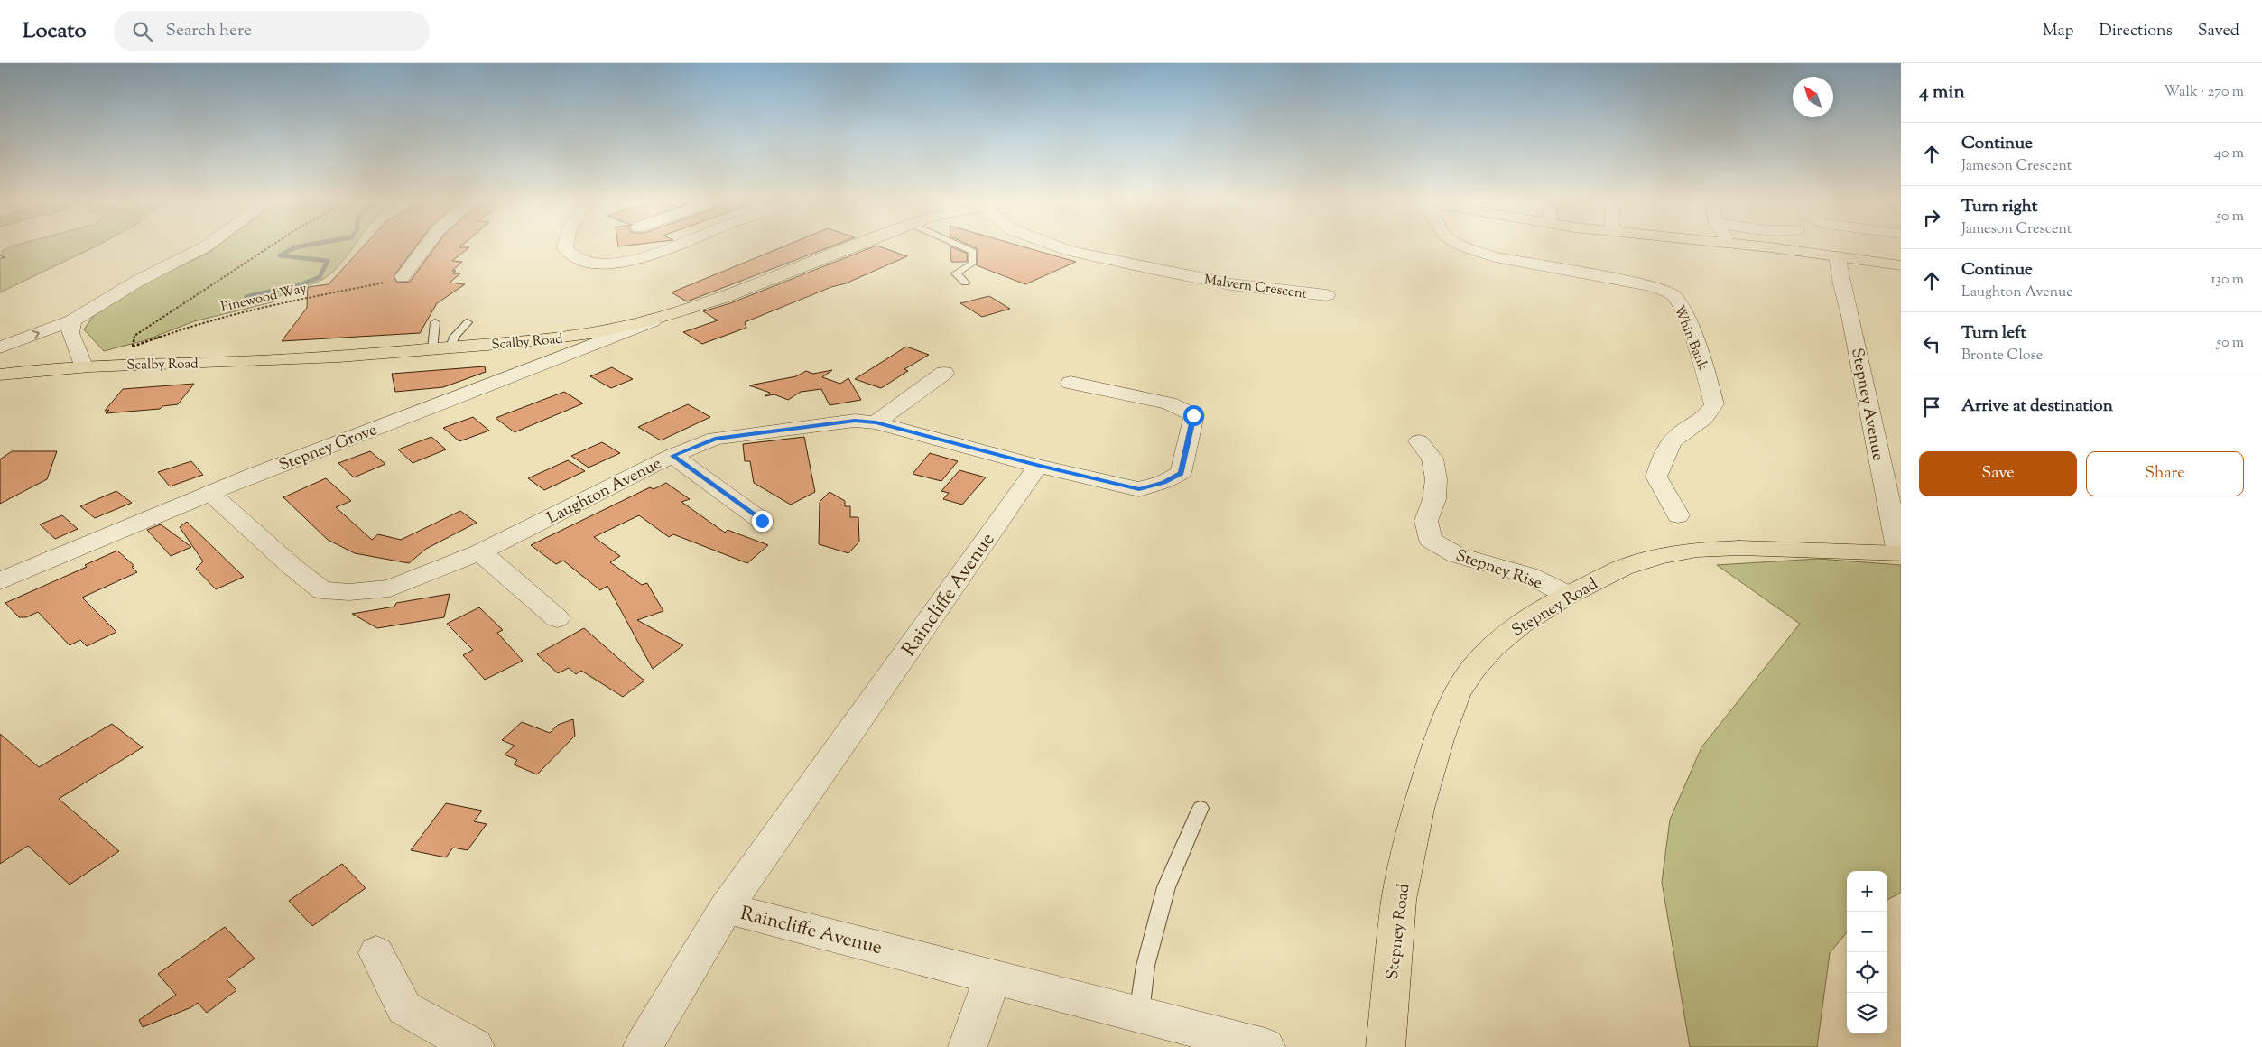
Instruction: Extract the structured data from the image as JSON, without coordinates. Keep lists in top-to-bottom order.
{
  "streets": {
    "highway": ["Scalby Road", "Stepney Road"],
    "street": [
      "Malvern Crescent",
      "Whin Bank",
      "Stepney Avenue",
      "Stepney Grove",
      "Laughton Avenue",
      "Stepney Rise",
      "Raincliffe Avenue"
    ],
    "path": ["Pinewood Way"]
  },
  "crossings": [
    ["Scalby Road", "Stepney Grove"],
    ["Stepney Avenue", "Stepney Road"],
    ["Stepney Grove", "Laughton Avenue"],
    ["Laughton Avenue", "Raincliffe Avenue"],
    ["Stepney Rise", "Stepney Road"]
  ],
  "north": "top left",
  "page": {
    "header": "Locato",
    "search": "Search here",
    "nav": ["Map", "Directions", "Saved"],
    "heading": ["4 min", "Walk · 270 m"],
    "list": [
      ["Continue", "Jameson Crescent", "40 m"],
      ["Turn right", "Jameson Crescent", "50 m"],
      ["Continue", "Laughton Avenue", "130 m"],
      ["Turn left", "Bronte Close", "50 m"],
      "Arrive at destination"
    ],
    "buttons": ["Save", "Share"],
    "map_buttons": ["+", "−"]
  }
}
